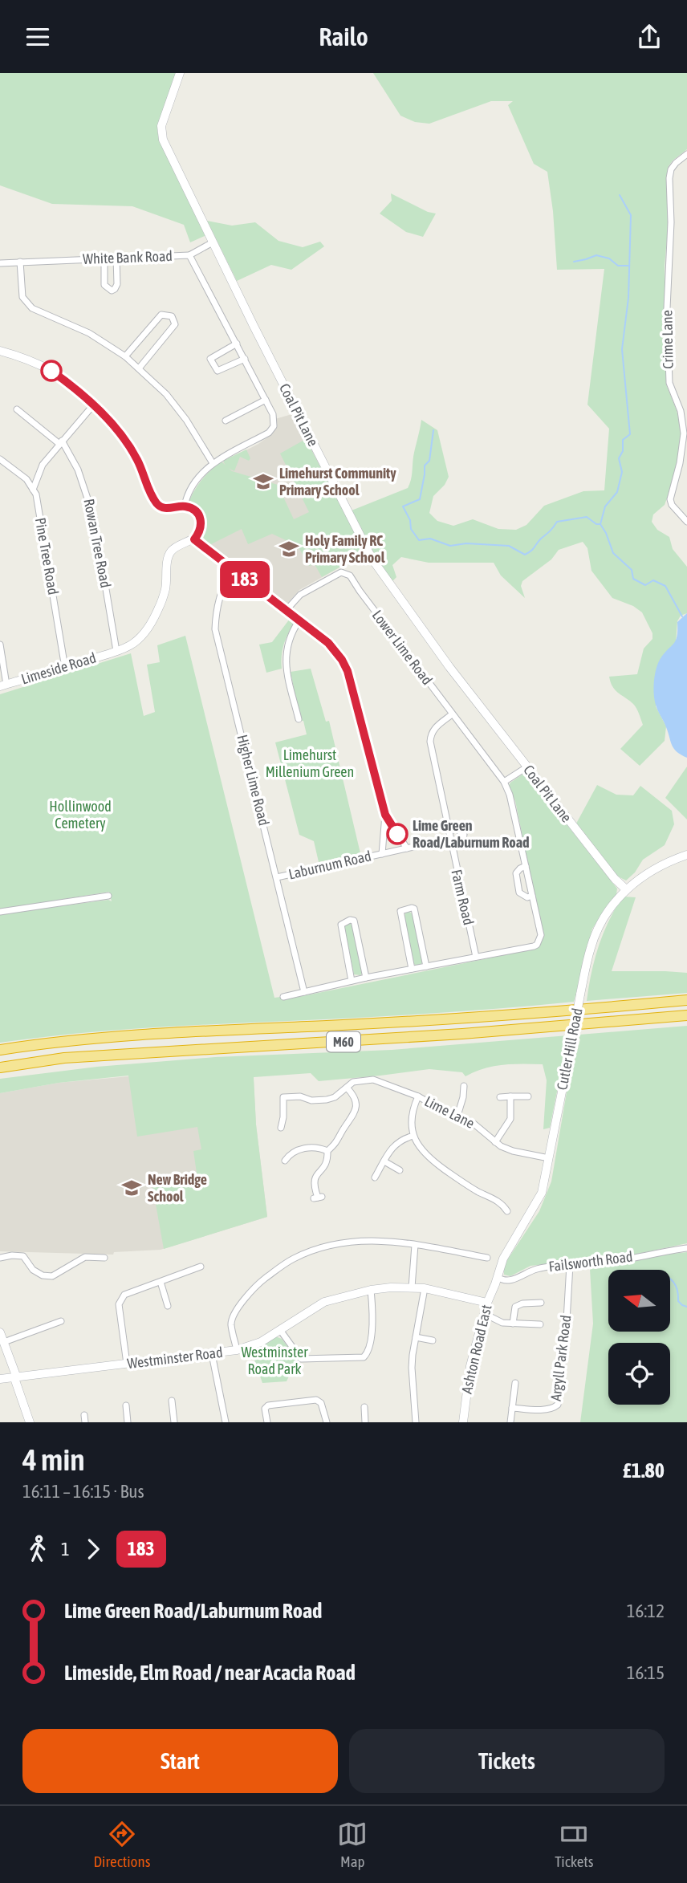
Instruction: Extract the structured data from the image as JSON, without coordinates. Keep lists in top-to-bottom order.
{
  "streets": {
    "highway": ["M60"],
    "street": [
      "White Bank Road",
      "Crime Lane",
      "Coal Pit Lane",
      "Rowan Tree Road",
      "Pine Tree Road",
      "Lower Lime Road",
      "Limeside Road",
      "Higher Lime Road",
      "Laburnum Road",
      "Farm Road",
      "Cutler Hill Road",
      "Lime Lane",
      "Failsworth Road",
      "Ashton Road East",
      "Westminster Road",
      "Argyll Park Road"
    ]
  },
  "crossings": [
    ["Coal Pit Lane", "Cutler Hill Road"],
    ["Rowan Tree Road", "Limeside Road"],
    ["Pine Tree Road", "Limeside Road"],
    ["Lower Lime Road", "Higher Lime Road"],
    ["Lower Lime Road", "Farm Road"],
    ["Higher Lime Road", "Laburnum Road"],
    ["Laburnum Road", "Farm Road"],
    ["Cutler Hill Road", "Lime Lane"],
    ["Cutler Hill Road", "Failsworth Road"],
    ["Cutler Hill Road", "Ashton Road East"],
    ["Failsworth Road", "Ashton Road East"],
    ["Failsworth Road", "Argyll Park Road"],
    ["Ashton Road East", "Westminster Road"]
  ],
  "parks": ["Limehurst Millenium Green", "Hollinwood Cemetery", "Westminster Road Park"],
  "places": {
    "school or university": ["Limehurst Community Primary School", "Holy Family RC Primary School", "New Bridge School"],
    "other": ["Lime Green Road/Laburnum Road"]
  },
  "lines": ["bus line 183"],
  "north": "left",
  "page": {
    "header": "Railo",
    "on_map": "183",
    "heading": ["4 min", "16:11 – 16:15 · Bus", "£1.80"],
    "legs": ["1", "183"],
    "list": [
      {
        "name": "Lime Green Road/Laburnum Road",
        "value": "16:12"
      },
      {
        "name": "Limeside, Elm Road / near Acacia Road",
        "value": "16:15"
      }
    ],
    "buttons": ["Start", "Tickets"],
    "tabs": ["Directions", "Map", "Tickets"]
  }
}
